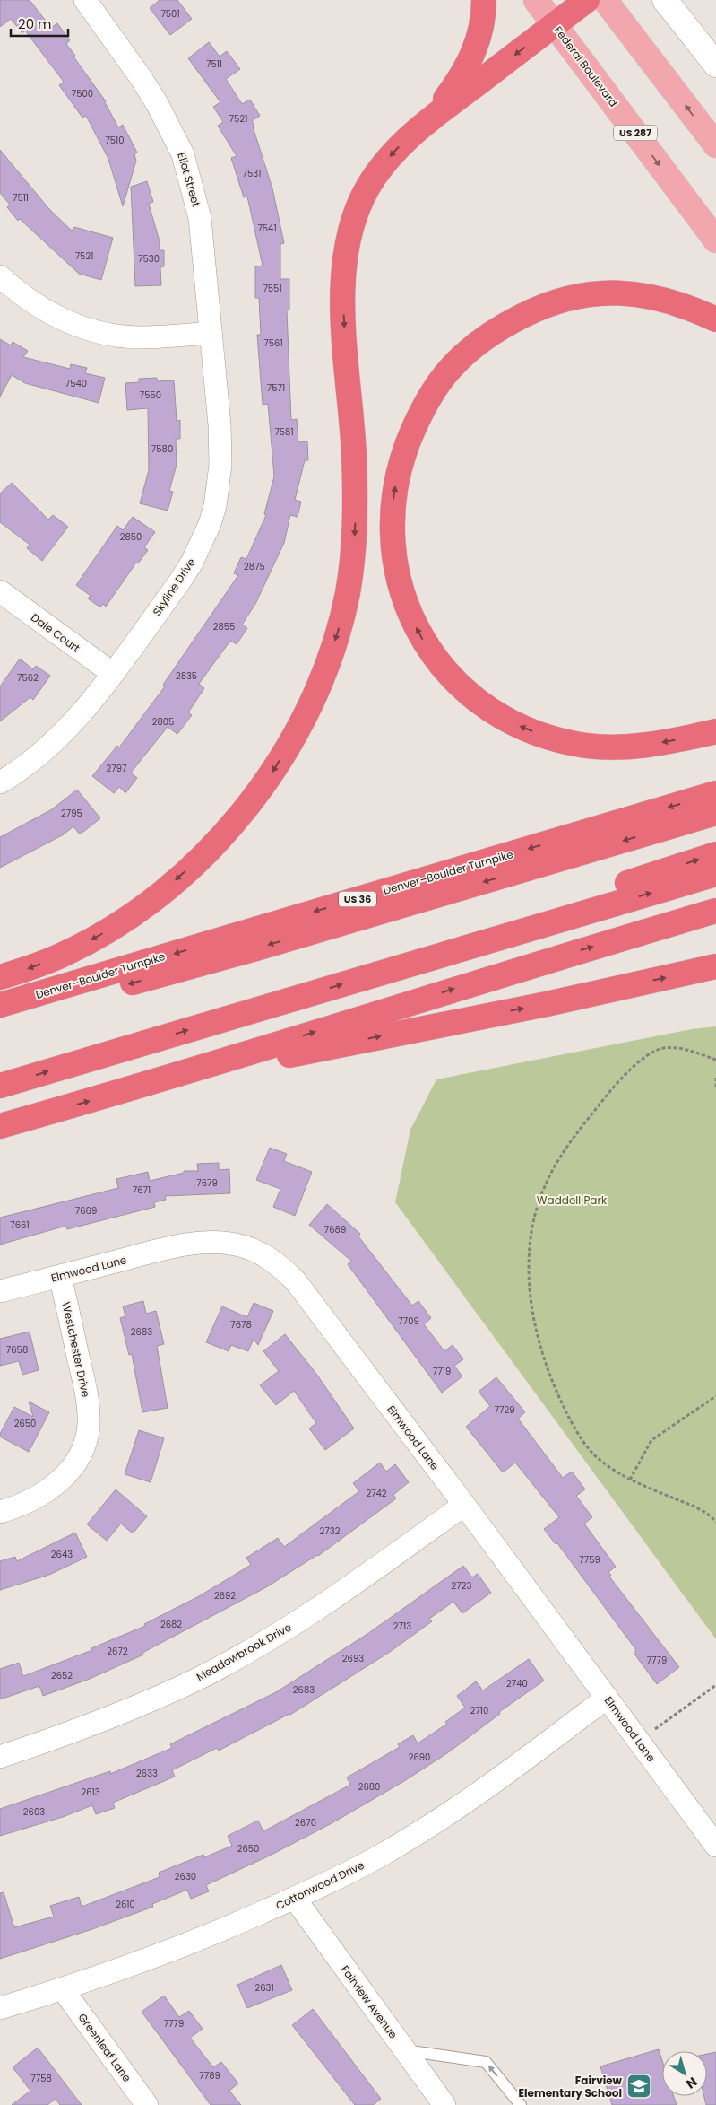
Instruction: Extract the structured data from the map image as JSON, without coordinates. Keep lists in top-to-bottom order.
{
  "streets": {
    "highway": ["Denver–Boulder Turnpike", "US 36"],
    "main road": ["Federal Boulevard", "US 287"],
    "street": [
      "Eliot Street",
      "Skyline Drive",
      "Dale Court",
      "Elmwood Lane",
      "Westchester Drive",
      "Meadowbrook Drive",
      "Cottonwood Drive",
      "Fairview Avenue",
      "Greenleaf Lane"
    ]
  },
  "crossings": [
    ["Eliot Street", "Skyline Drive"],
    ["Skyline Drive", "Dale Court"],
    ["Elmwood Lane", "Westchester Drive"],
    ["Elmwood Lane", "Meadowbrook Drive"],
    ["Elmwood Lane", "Cottonwood Drive"],
    ["Cottonwood Drive", "Fairview Avenue"],
    ["Cottonwood Drive", "Greenleaf Lane"]
  ],
  "parks": ["Waddell Park"],
  "places": {
    "school or university": ["Fairview Elementary School"]
  },
  "house_numbers": [
    "7501",
    "7511",
    "7500",
    "7521",
    "7510",
    "7531",
    "7511",
    "7541",
    "7521",
    "7530",
    "7551",
    "7561",
    "7540",
    "7571",
    "7550",
    "7581",
    "7580",
    "2850",
    "2875",
    "2855",
    "2835",
    "7562",
    "2805",
    "2797",
    "2795",
    "7679",
    "7671",
    "7669",
    "7661",
    "7689",
    "7709",
    "7678",
    "2683",
    "7658",
    "7719",
    "7729",
    "2650",
    "2742",
    "2732",
    "2643",
    "7759",
    "2723",
    "2692",
    "2682",
    "2713",
    "2672",
    "2693",
    "7779",
    "2652",
    "2740",
    "2683",
    "2710",
    "2690",
    "2633",
    "2680",
    "2613",
    "2603",
    "2670",
    "2650",
    "2630",
    "2610",
    "2631",
    "7779",
    "7789",
    "7758"
  ],
  "scale_bar": "20 m",
  "north": "bottom right"
}
